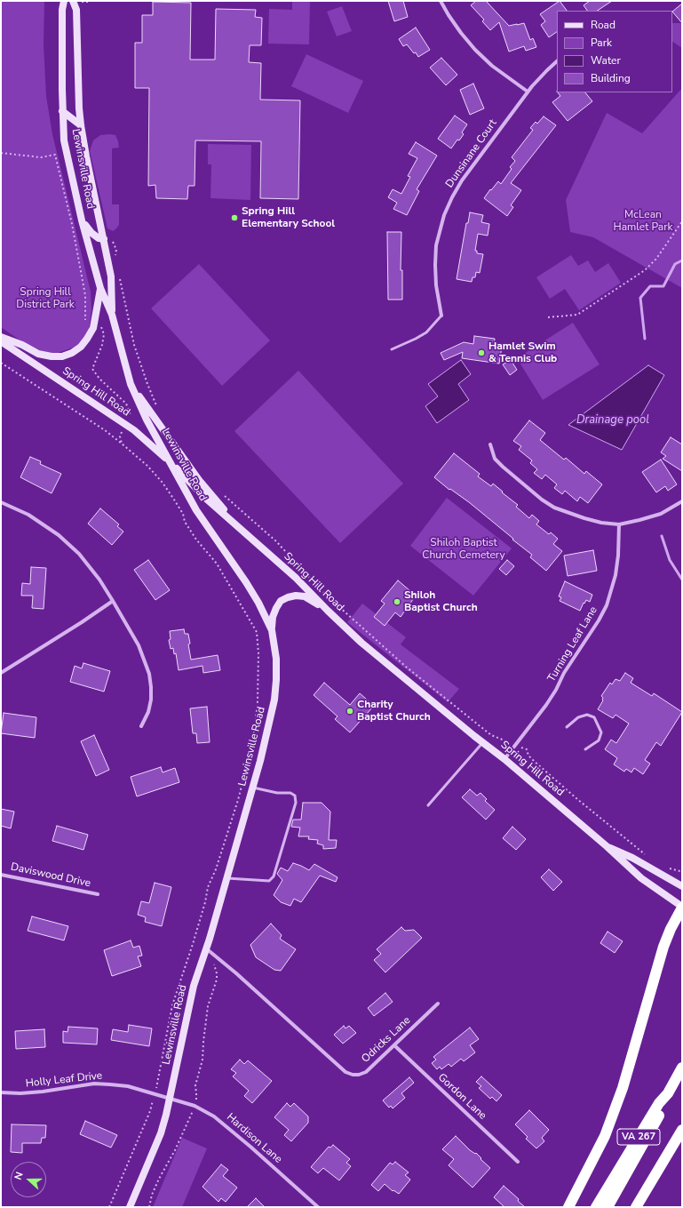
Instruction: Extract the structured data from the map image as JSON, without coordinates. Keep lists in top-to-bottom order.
{
  "streets": {
    "highway": ["VA 267"],
    "main road": ["Lewinsville Road", "Spring Hill Road"],
    "street": [
      "Dunsinane Court",
      "Turning Leaf Lane",
      "Daviswood Drive",
      "Odricks Lane",
      "Holly Leaf Drive",
      "Gordon Lane",
      "Hardison Lane"
    ]
  },
  "crossings": [
    ["Lewinsville Road", "Spring Hill Road"],
    ["Lewinsville Road", "Holly Leaf Drive"],
    ["Lewinsville Road", "Hardison Lane"],
    ["Spring Hill Road", "Turning Leaf Lane"],
    ["Odricks Lane", "Gordon Lane"],
    ["Holly Leaf Drive", "Hardison Lane"]
  ],
  "water": ["Drainage pool"],
  "parks": ["McLean Hamlet Park", "Spring Hill District Park", "Shiloh Baptist Church Cemetery"],
  "places": [
    "Spring Hill Elementary School",
    "Hamlet Swim & Tennis Club",
    "Shiloh Baptist Church",
    "Charity Baptist Church"
  ],
  "legend": [
    "Road",
    "Park",
    "Water",
    "Building"
  ],
  "north": "left"
}
